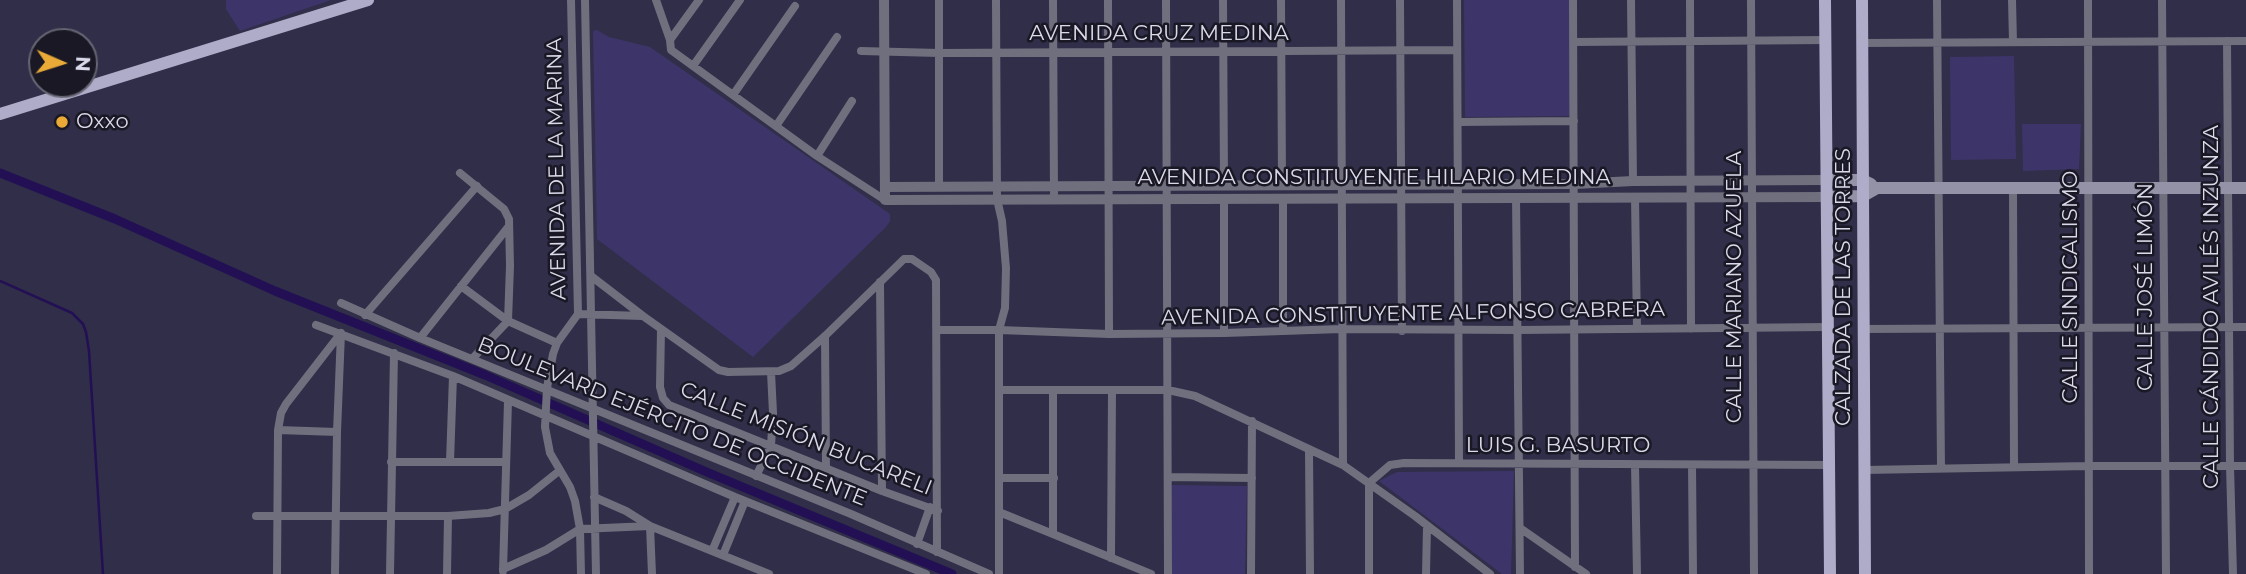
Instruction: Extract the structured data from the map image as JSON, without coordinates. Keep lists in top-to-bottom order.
{
  "streets": {
    "main road": ["AVENIDA CONSTITUYENTE HILARIO MEDINA", "CALZADA DE LAS TORRES"],
    "street": [
      "AVENIDA CRUZ MEDINA",
      "AVENIDA DE LA MARINA",
      "CALLE MARIANO AZUELA",
      "CALLE SINDICALISMO",
      "CALLE JOSÉ LIMÓN",
      "CALLE CÁNDIDO AVILÉS INZUNZA",
      "AVENIDA CONSTITUYENTE ALFONSO CABRERA",
      "BOULEVARD EJÉRCITO DE OCCIDENTE",
      "CALLE MISIÓN BUCARELI",
      "LUIS G. BASURTO"
    ]
  },
  "crossings": [
    ["AVENIDA DE LA MARINA", "BOULEVARD EJÉRCITO DE OCCIDENTE"],
    ["AVENIDA CONSTITUYENTE HILARIO MEDINA", "CALLE MARIANO AZUELA"],
    ["AVENIDA CONSTITUYENTE HILARIO MEDINA", "CALZADA DE LAS TORRES"],
    ["AVENIDA CONSTITUYENTE HILARIO MEDINA", "CALLE SINDICALISMO"],
    ["AVENIDA CONSTITUYENTE HILARIO MEDINA", "CALLE JOSÉ LIMÓN"],
    ["AVENIDA CONSTITUYENTE HILARIO MEDINA", "CALLE CÁNDIDO AVILÉS INZUNZA"],
    ["CALLE MARIANO AZUELA", "AVENIDA CONSTITUYENTE ALFONSO CABRERA"],
    ["CALLE MARIANO AZUELA", "LUIS G. BASURTO"],
    ["CALZADA DE LAS TORRES", "AVENIDA CONSTITUYENTE ALFONSO CABRERA"],
    ["CALZADA DE LAS TORRES", "LUIS G. BASURTO"]
  ],
  "places": ["Oxxo"],
  "north": "right"
}
